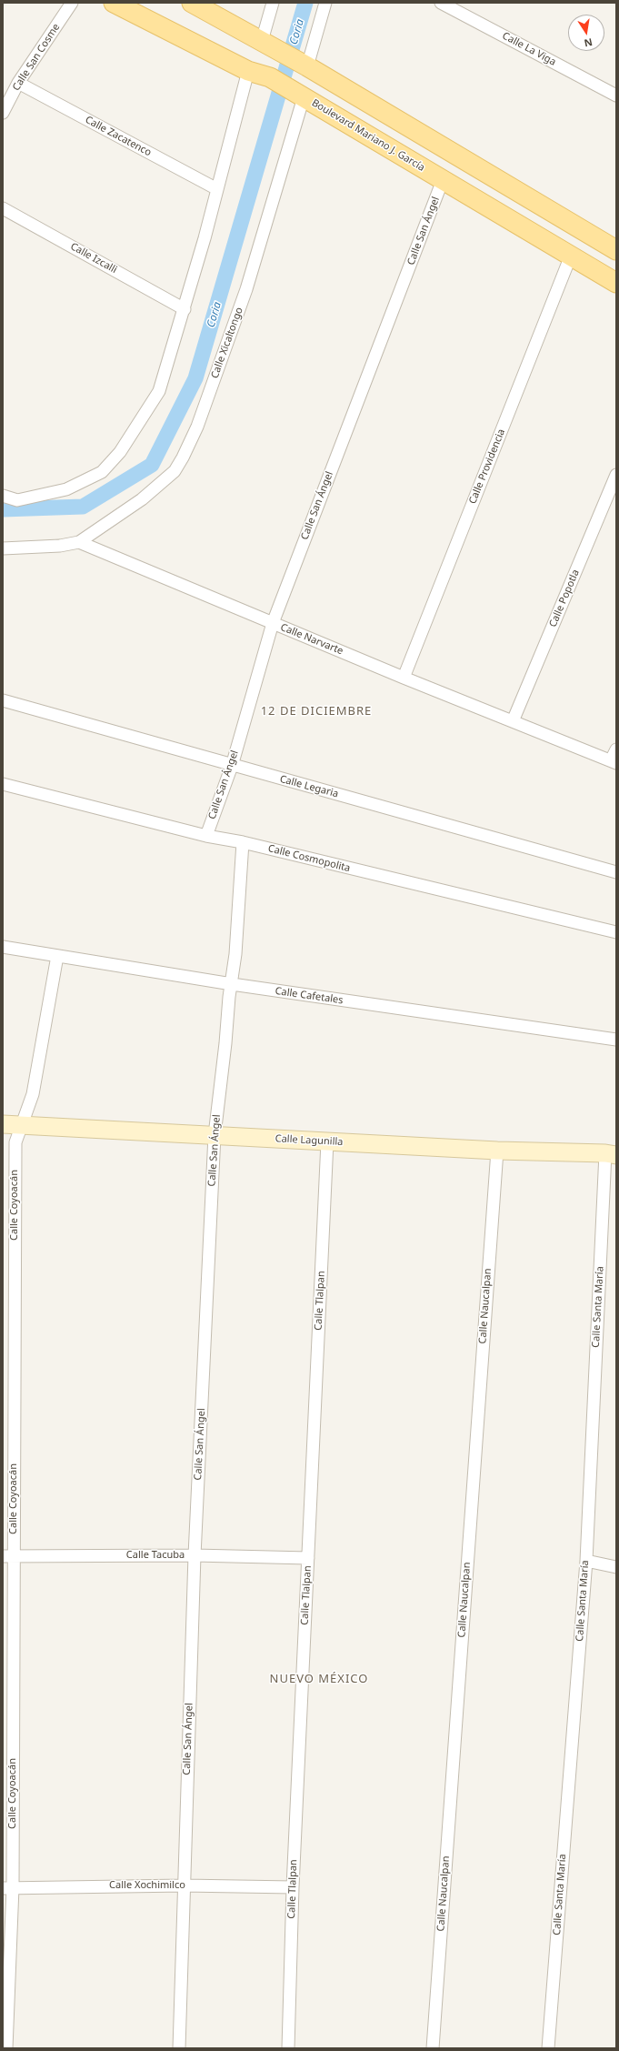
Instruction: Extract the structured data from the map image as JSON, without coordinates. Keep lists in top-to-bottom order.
{
  "streets": {
    "main road": ["Boulevard Mariano J. García"],
    "street": [
      "Calle La Viga",
      "Calle San Cosme",
      "Calle Zacatenco",
      "Calle San Ángel",
      "Calle Izcalli",
      "Calle Xicaltongo",
      "Calle Providencia",
      "Calle Popotla",
      "Calle Narvarte",
      "Calle Legaria",
      "Calle Cosmopolita",
      "Calle Cafetales",
      "Calle Lagunilla",
      "Calle Coyoacán",
      "Calle Tlalpan",
      "Calle Naucalpan",
      "Calle Santa María",
      "Calle Tacuba",
      "Calle Xochimilco"
    ]
  },
  "crossings": [
    ["Calle San Cosme", "Calle Zacatenco"],
    ["Boulevard Mariano J. García", "Calle San Ángel"],
    ["Boulevard Mariano J. García", "Calle Xicaltongo"],
    ["Boulevard Mariano J. García", "Calle Providencia"],
    ["Calle San Ángel", "Calle Narvarte"],
    ["Calle San Ángel", "Calle Legaria"],
    ["Calle San Ángel", "Calle Cosmopolita"],
    ["Calle San Ángel", "Calle Cafetales"],
    ["Calle San Ángel", "Calle Lagunilla"],
    ["Calle San Ángel", "Calle Tacuba"],
    ["Calle San Ángel", "Calle Xochimilco"],
    ["Calle Xicaltongo", "Calle Narvarte"],
    ["Calle Providencia", "Calle Narvarte"],
    ["Calle Popotla", "Calle Narvarte"],
    ["Calle Cafetales", "Calle Coyoacán"],
    ["Calle Lagunilla", "Calle Coyoacán"],
    ["Calle Lagunilla", "Calle Tlalpan"],
    ["Calle Lagunilla", "Calle Naucalpan"],
    ["Calle Lagunilla", "Calle Santa María"],
    ["Calle Coyoacán", "Calle Tacuba"],
    ["Calle Coyoacán", "Calle Xochimilco"],
    ["Calle Tlalpan", "Calle Tacuba"],
    ["Calle Tlalpan", "Calle Xochimilco"]
  ],
  "districts": ["12 DE DICIEMBRE", "NUEVO MÉXICO"],
  "water": ["Coria"],
  "north": "bottom"
}
